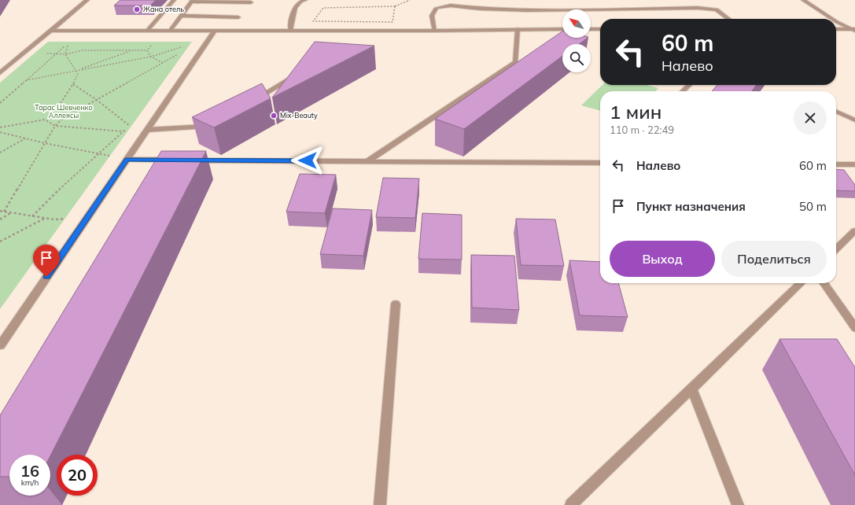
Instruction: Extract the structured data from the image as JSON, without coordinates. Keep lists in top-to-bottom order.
{
  "parks": ["Тарас Шевченко Аллеясы"],
  "places": ["Жана отель", "Mix-Beauty"],
  "north": "top left",
  "page": {
    "turn": ["60 m", "Налево"],
    "heading": ["1 мин", "110 m · 22:49"],
    "list": [
      {
        "name": "Налево",
        "value": "60 m"
      },
      {
        "name": "Пункт назначения",
        "value": "50 m"
      }
    ],
    "buttons": ["Выход", "Поделиться"],
    "speed": "16 km/h",
    "limit": "20"
  }
}
